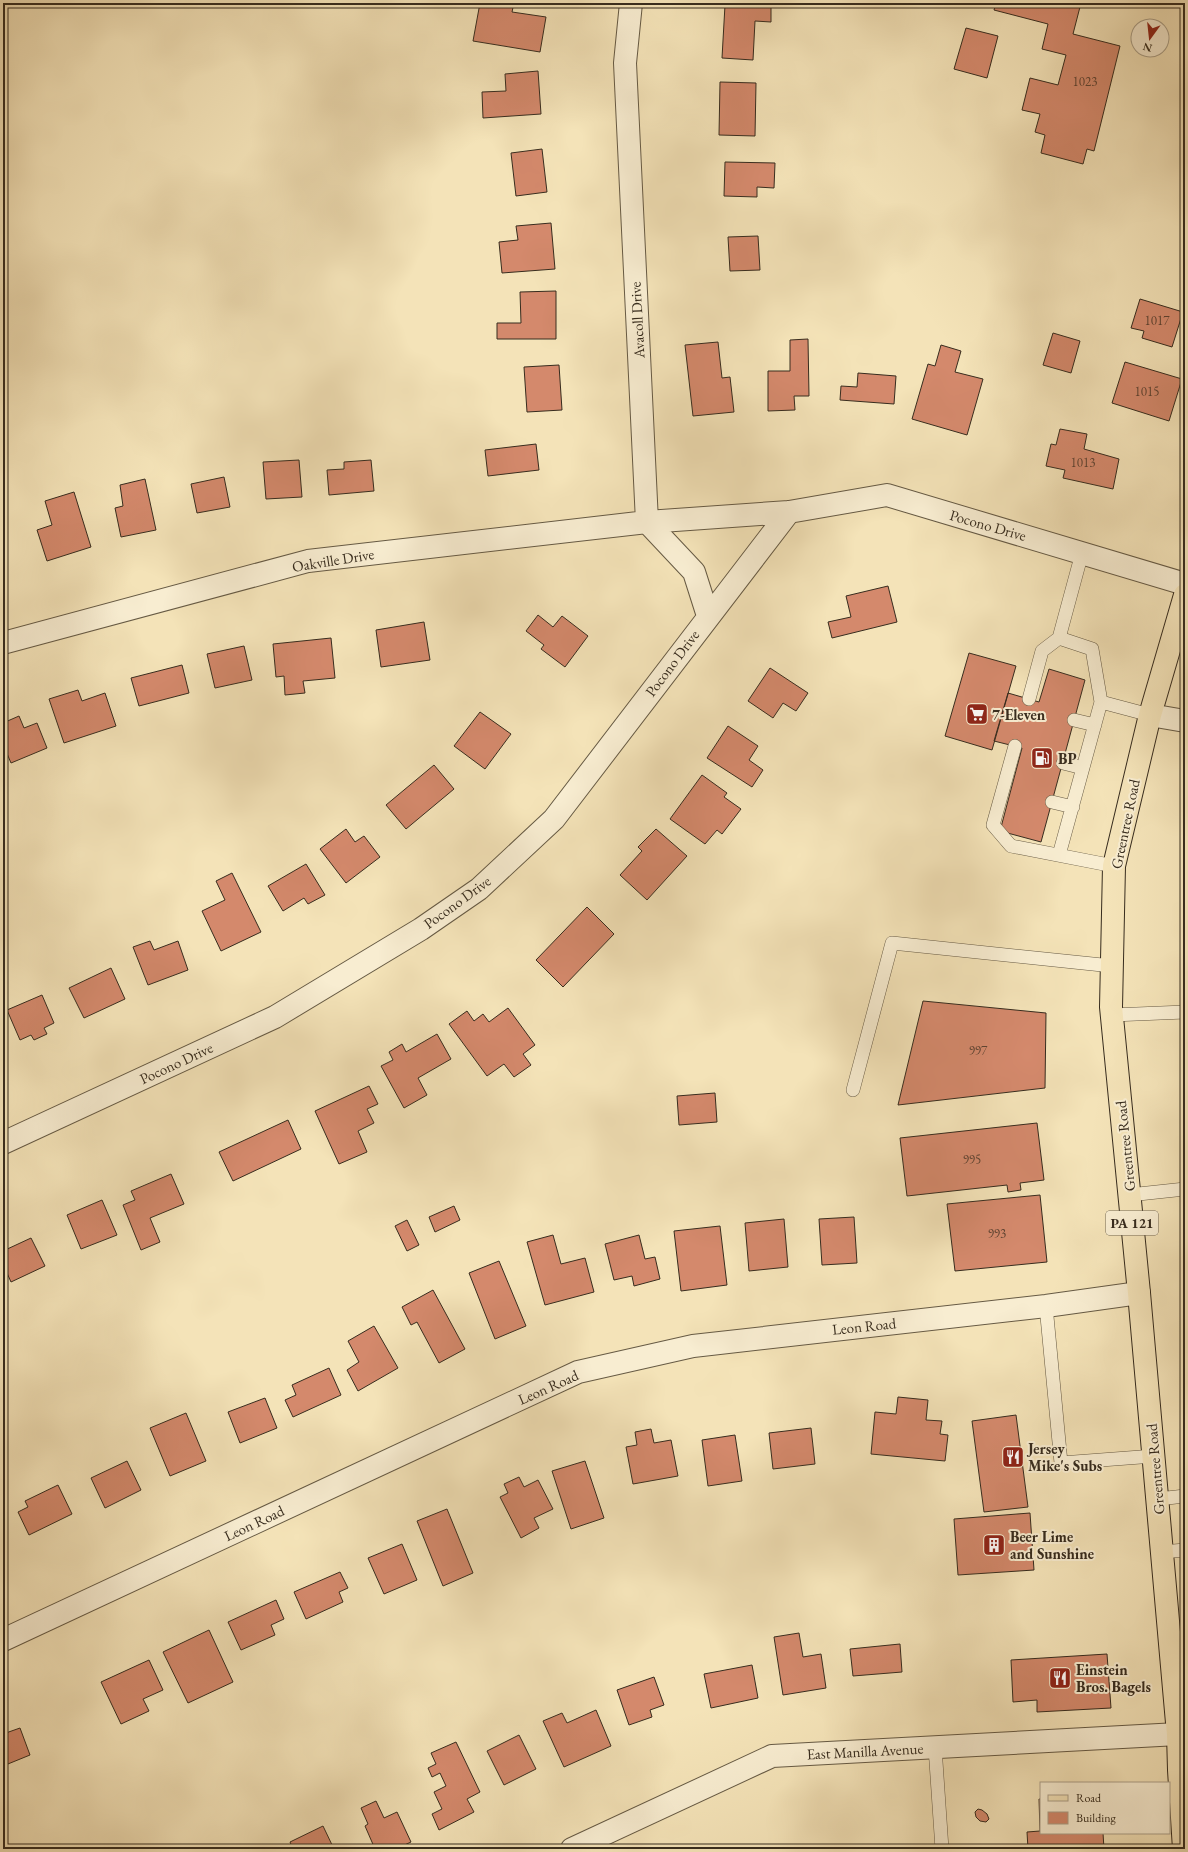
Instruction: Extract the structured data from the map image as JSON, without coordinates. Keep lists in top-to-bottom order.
{
  "streets": {
    "main road": ["Greentree Road", "PA 121"],
    "street": [
      "Avacoll Drive",
      "Pocono Drive",
      "Oakville Drive",
      "Leon Road",
      "East Manilla Avenue"
    ]
  },
  "crossings": [
    ["Avacoll Drive", "Pocono Drive"],
    ["Avacoll Drive", "Oakville Drive"],
    ["Pocono Drive", "Oakville Drive"],
    ["Greentree Road", "Leon Road"],
    ["Greentree Road", "East Manilla Avenue"]
  ],
  "places": {
    "supermarket": ["7-Eleven"],
    "fuel station": ["BP"],
    "restaurant": ["Jersey Mike's Subs", "Einstein Bros. Bagels"],
    "building": ["Beer Lime and Sunshine"]
  },
  "house_numbers": [
    "1023",
    "1017",
    "1015",
    "1013",
    "997",
    "995",
    "993"
  ],
  "legend": ["Road", "Building"],
  "north": "bottom"
}
